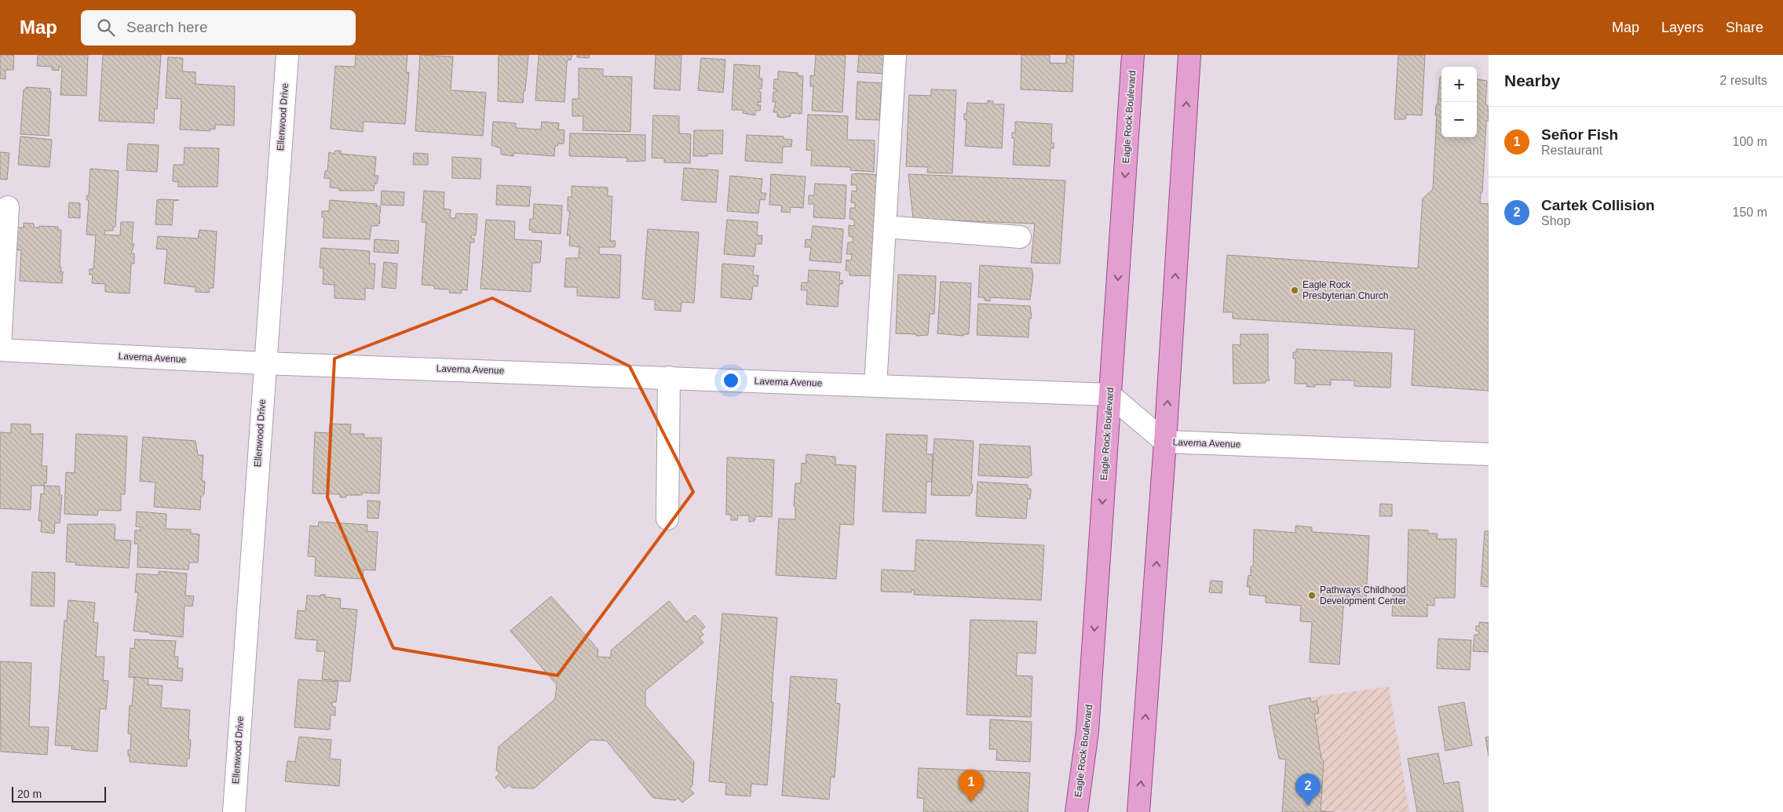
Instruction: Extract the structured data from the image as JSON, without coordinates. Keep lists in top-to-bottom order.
{
  "streets": {
    "main road": ["Eagle Rock Boulevard"],
    "street": ["Ellenwood Drive", "Laverna Avenue"]
  },
  "crossings": [
    ["Ellenwood Drive", "Laverna Avenue"],
    ["Eagle Rock Boulevard", "Laverna Avenue"]
  ],
  "places": ["Eagle Rock Presbyterian Church", "Pathways Childhood Development Center"],
  "scale_bar": "20 m",
  "page": {
    "header": "Map",
    "search": "Search here",
    "nav": ["Map", "Layers", "Share"],
    "heading": ["Nearby", "2 results"],
    "map_buttons": ["+", "−"],
    "list": [
      {
        "mark": "1",
        "name": "Señor Fish",
        "note": "Restaurant",
        "value": "100 m"
      },
      {
        "mark": "2",
        "name": "Cartek Collision",
        "note": "Shop",
        "value": "150 m"
      }
    ],
    "pins": ["1", "2"],
    "scale": "20 m"
  }
}
